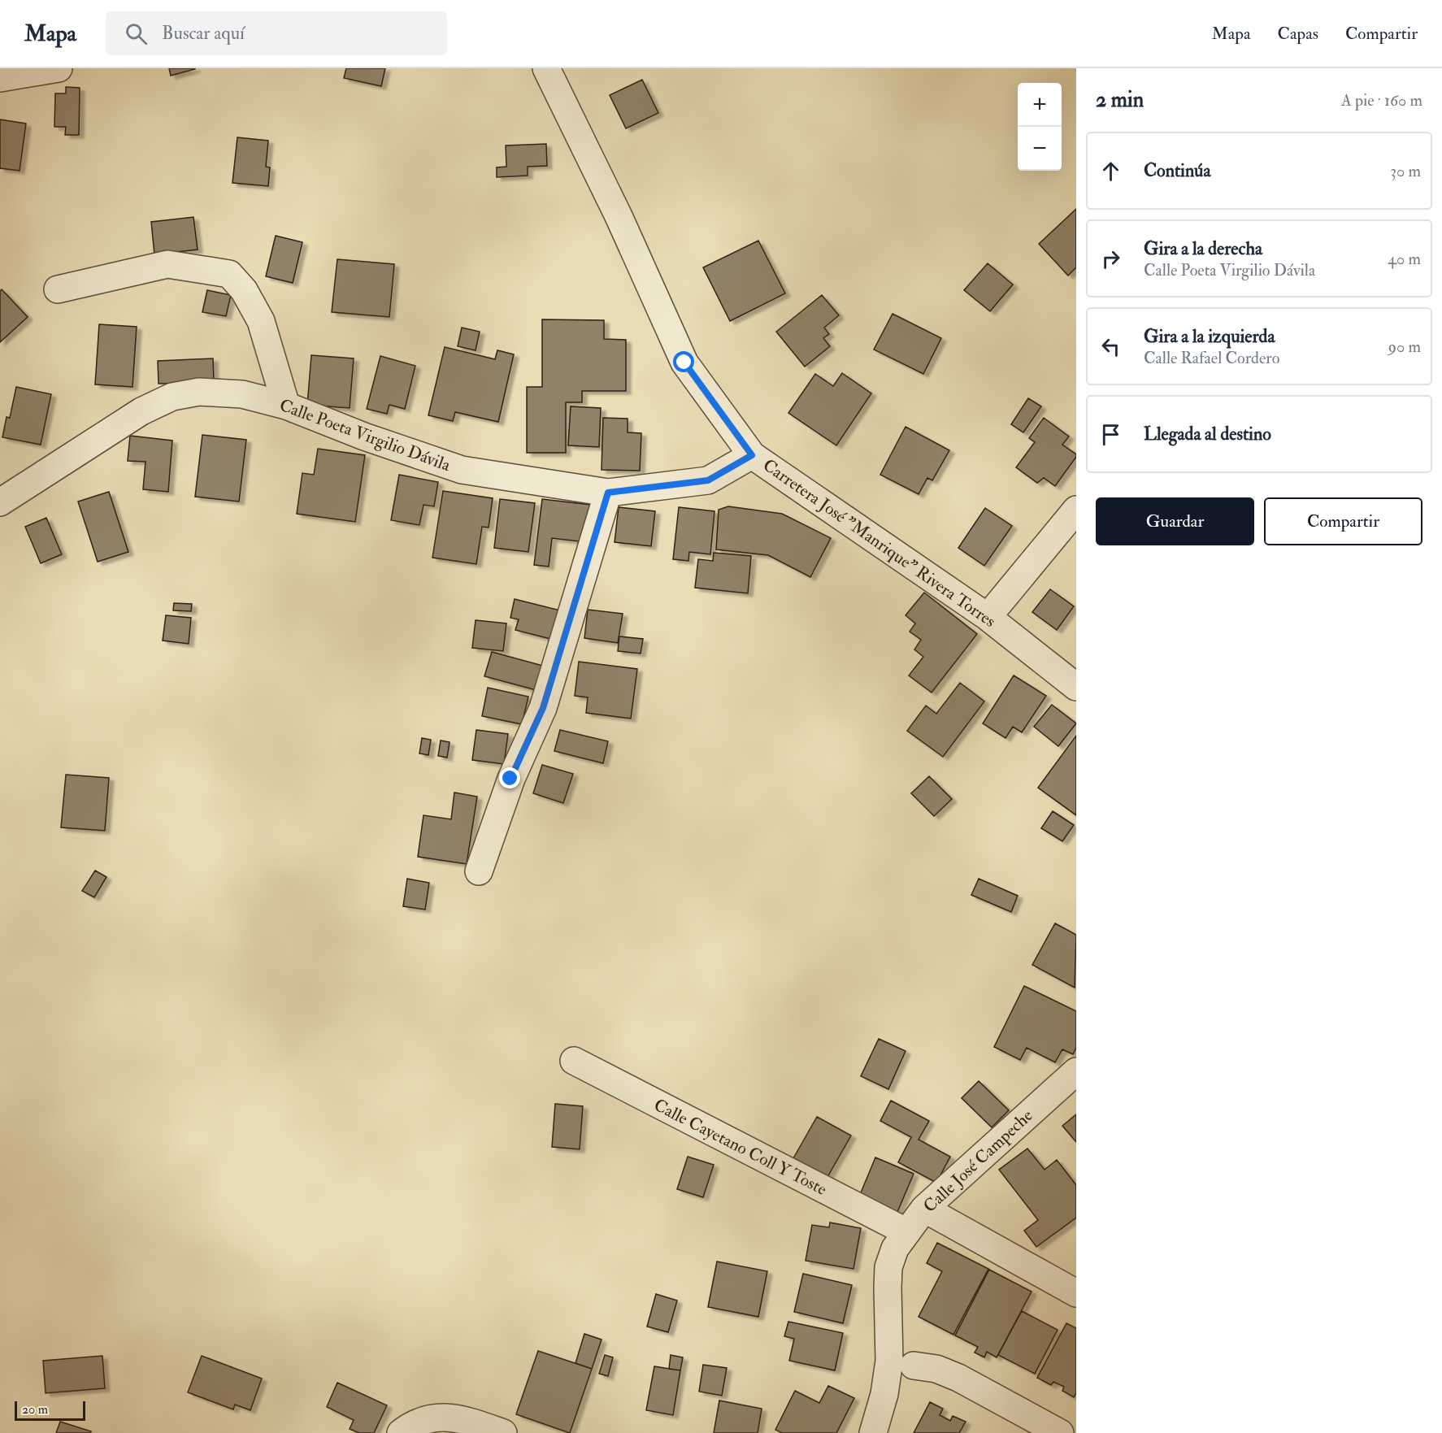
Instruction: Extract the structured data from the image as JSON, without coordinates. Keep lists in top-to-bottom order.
{
  "streets": {
    "street": [
      "Calle Poeta Virgilio Dávila",
      "Carretera José \"Manrique\" Rivera Torres",
      "Calle Cayetano Coll Y Toste",
      "Calle José Campeche"
    ]
  },
  "crossings": [
    ["Calle Poeta Virgilio Dávila", "Carretera José \"Manrique\" Rivera Torres"],
    ["Calle Cayetano Coll Y Toste", "Calle José Campeche"]
  ],
  "scale_bar": "20 m",
  "page": {
    "header": "Mapa",
    "search": "Buscar aquí",
    "nav": ["Mapa", "Capas", "Compartir"],
    "heading": ["2 min", "A pie · 160 m"],
    "map_buttons": ["+", "−"],
    "list": [
      ["Continúa", "30 m"],
      ["Gira a la derecha", "Calle Poeta Virgilio Dávila", "40 m"],
      ["Gira a la izquierda", "Calle Rafael Cordero", "90 m"],
      "Llegada al destino"
    ],
    "buttons": ["Guardar", "Compartir"],
    "scale": "20 m"
  }
}
